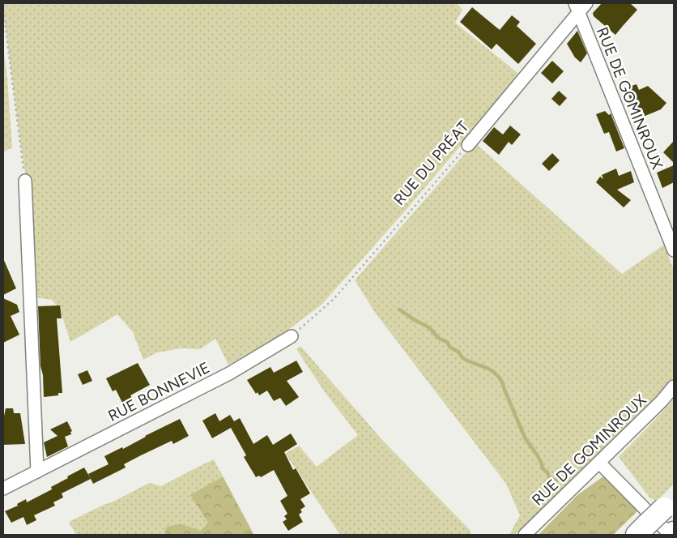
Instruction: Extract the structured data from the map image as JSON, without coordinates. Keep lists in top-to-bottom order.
{
  "streets": {
    "street": ["RUE DE GOMINROUX", "RUE DU PRÉAT", "RUE BONNEVIE"]
  },
  "crossings": [
    ["RUE DE GOMINROUX", "RUE DU PRÉAT"],
    ["RUE DU PRÉAT", "RUE BONNEVIE"]
  ]
}
